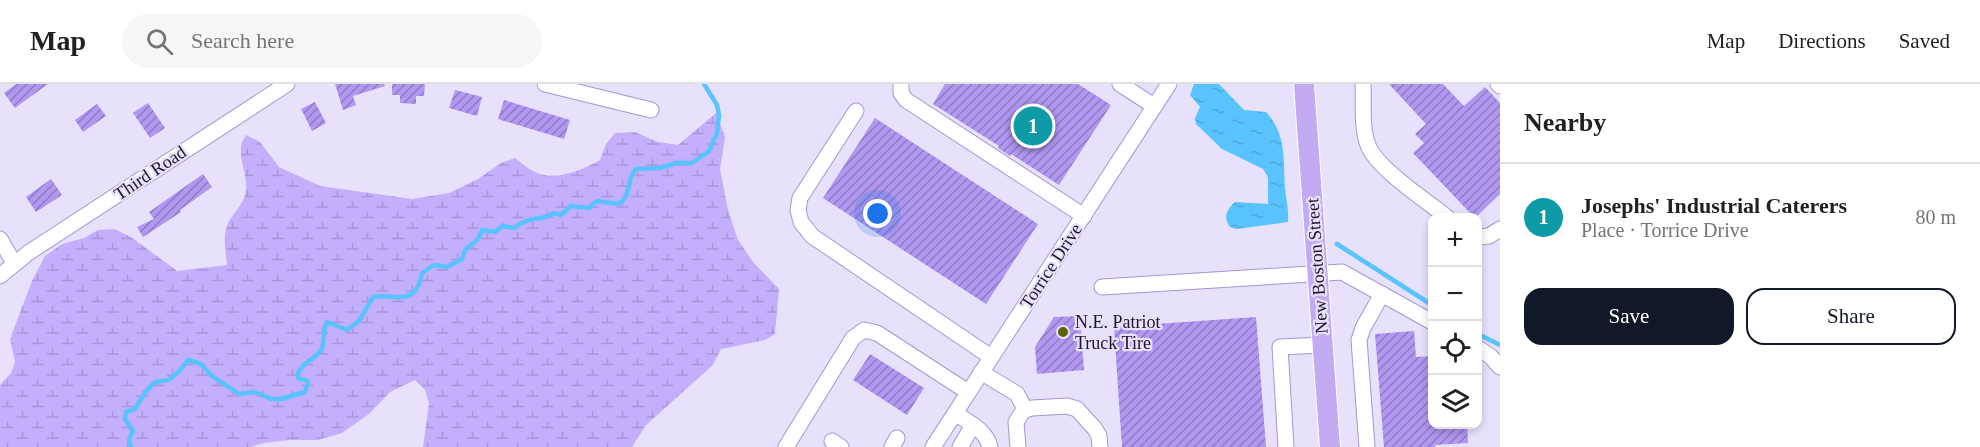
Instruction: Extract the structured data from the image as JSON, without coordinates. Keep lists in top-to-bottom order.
{
  "streets": {
    "main road": ["New Boston Street"],
    "street": ["Third Road", "Torrice Drive"]
  },
  "places": ["N.E. Patriot Truck Tire"],
  "page": {
    "header": "Map",
    "search": "Search here",
    "nav": ["Map", "Directions", "Saved"],
    "heading": "Nearby",
    "pins": "1",
    "list": [
      {
        "mark": "1",
        "name": "Josephs' Industrial Caterers",
        "note": "Place · Torrice Drive",
        "value": "80 m"
      }
    ],
    "map_buttons": ["+", "−"],
    "buttons": ["Save", "Share"]
  }
}
